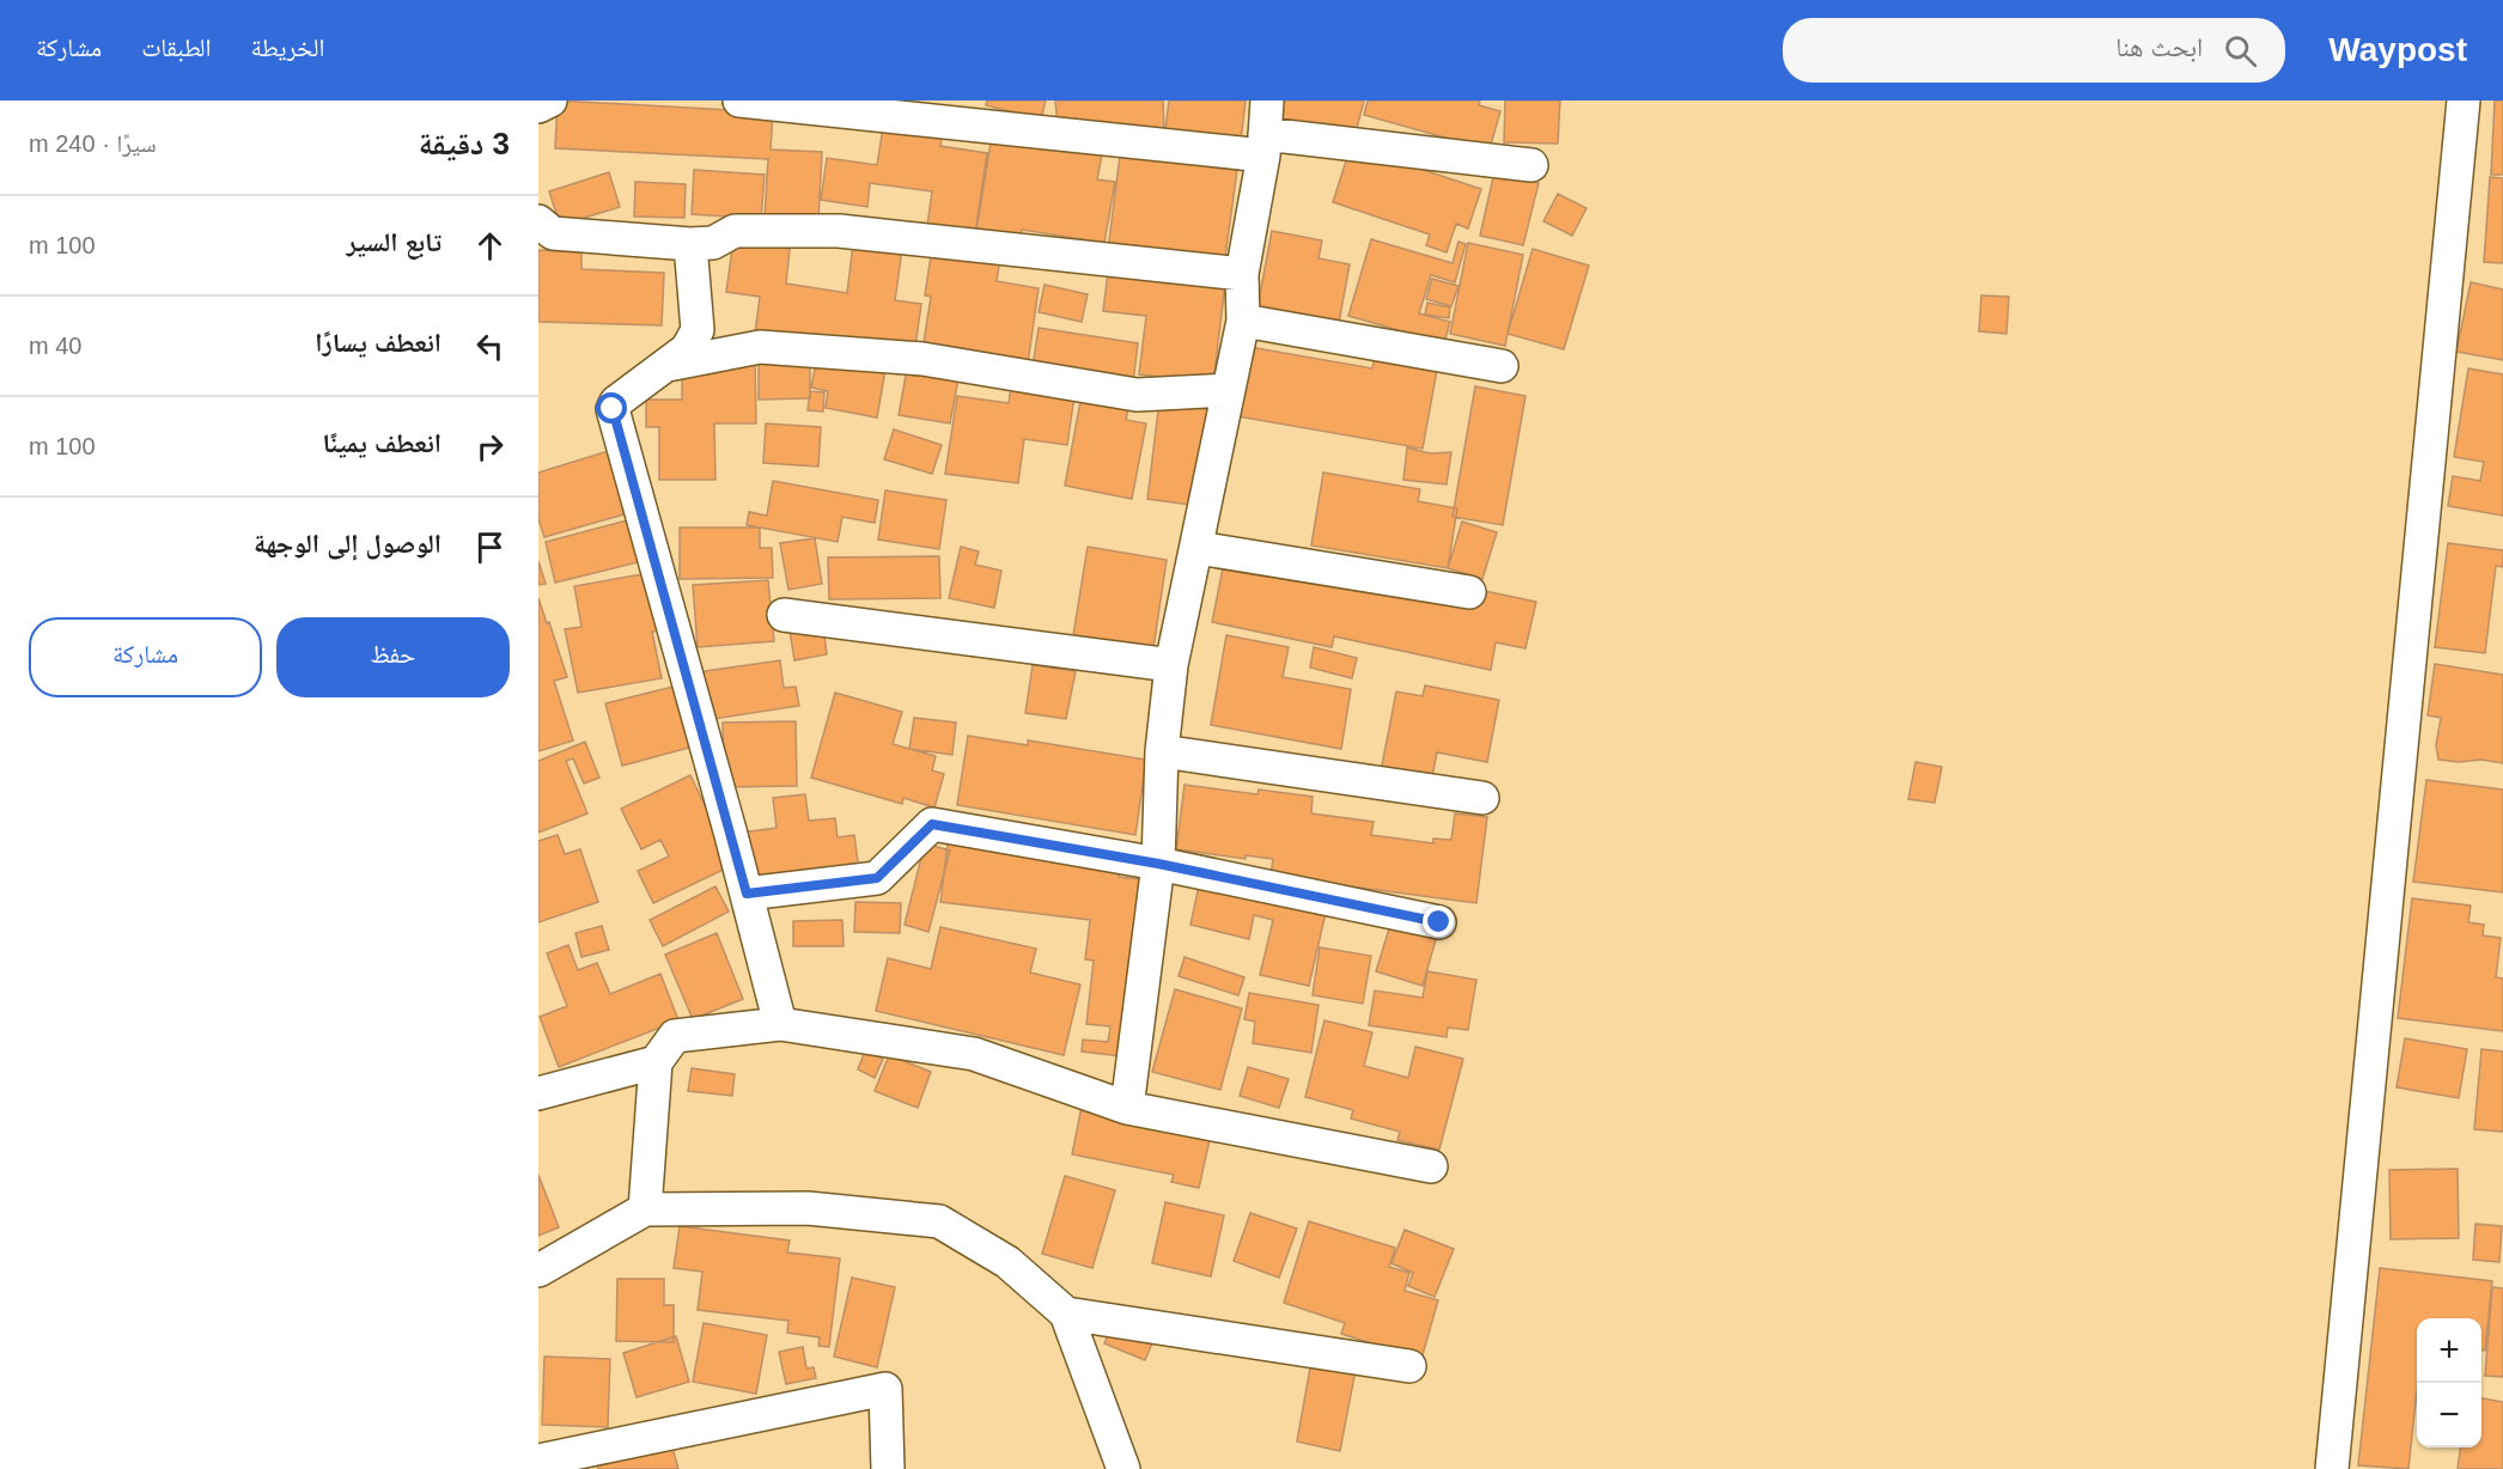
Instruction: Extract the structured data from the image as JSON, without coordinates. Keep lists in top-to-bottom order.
{
  "page": {
    "header": "Waypost",
    "search": "ابحث هنا",
    "nav": ["الخريطة", "الطبقات", "مشاركة"],
    "heading": ["3 دقيقة", "سيرًا · 240 m"],
    "list": [
      ["تابع السير", "100 m"],
      ["انعطف يسارًا", "40 m"],
      ["انعطف يمينًا", "100 m"],
      "الوصول إلى الوجهة"
    ],
    "buttons": ["حفظ", "مشاركة"],
    "map_buttons": ["+", "−"]
  }
}
